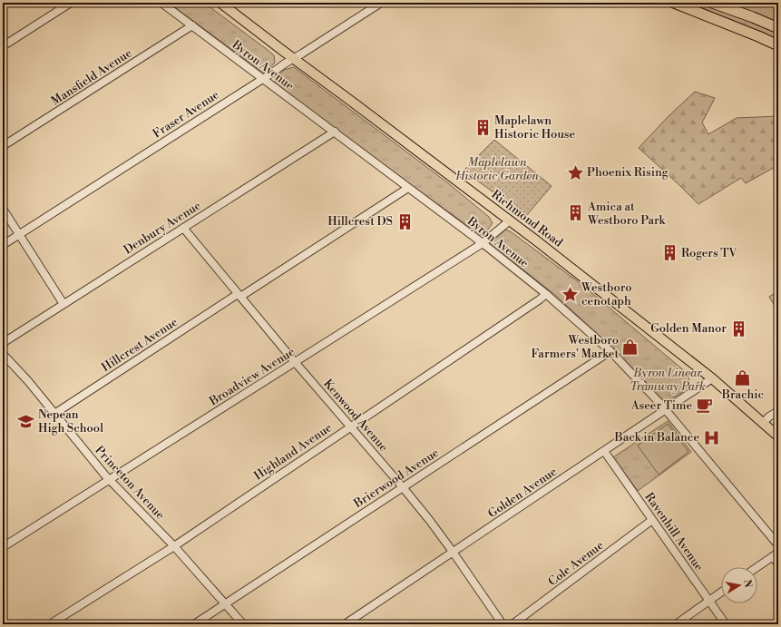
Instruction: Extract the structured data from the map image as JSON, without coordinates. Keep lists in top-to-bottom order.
{
  "streets": {
    "main road": ["Richmond Road"],
    "street": [
      "Byron Avenue",
      "Mansfield Avenue",
      "Fraser Avenue",
      "Denbury Avenue",
      "Hillcrest Avenue",
      "Broadview Avenue",
      "Kenwood Avenue",
      "Highland Avenue",
      "Brierwood Avenue",
      "Princeton Avenue",
      "Golden Avenue",
      "Ravenhill Avenue",
      "Cole Avenue"
    ]
  },
  "crossings": [
    ["Byron Avenue", "Mansfield Avenue"],
    ["Byron Avenue", "Fraser Avenue"],
    ["Byron Avenue", "Denbury Avenue"],
    ["Byron Avenue", "Hillcrest Avenue"],
    ["Byron Avenue", "Broadview Avenue"],
    ["Byron Avenue", "Highland Avenue"],
    ["Byron Avenue", "Brierwood Avenue"],
    ["Byron Avenue", "Golden Avenue"],
    ["Fraser Avenue", "Richmond Road"],
    ["Richmond Road", "Broadview Avenue"],
    ["Richmond Road", "Golden Avenue"],
    ["Denbury Avenue", "Kenwood Avenue"],
    ["Hillcrest Avenue", "Kenwood Avenue"],
    ["Hillcrest Avenue", "Princeton Avenue"],
    ["Broadview Avenue", "Kenwood Avenue"],
    ["Broadview Avenue", "Princeton Avenue"],
    ["Kenwood Avenue", "Highland Avenue"],
    ["Kenwood Avenue", "Brierwood Avenue"],
    ["Kenwood Avenue", "Golden Avenue"],
    ["Highland Avenue", "Princeton Avenue"],
    ["Brierwood Avenue", "Princeton Avenue"],
    ["Golden Avenue", "Ravenhill Avenue"],
    ["Ravenhill Avenue", "Cole Avenue"]
  ],
  "parks": ["Maplelawn Historic Garden", "Byron Linear Tramway Park"],
  "places": {
    "building": [
      "Maplelawn Historic House",
      "Amica at Westboro Park",
      "Hillcrest DS",
      "Rogers TV",
      "Golden Manor"
    ],
    "place": ["Phoenix Rising", "Westboro cenotaph"],
    "shop": ["Westboro Farmers' Market", "Brachic"],
    "cafe": ["Aseer Time"],
    "school or university": ["Nepean High School"],
    "hospital": ["Back in Balance"]
  },
  "north": "right"
}
